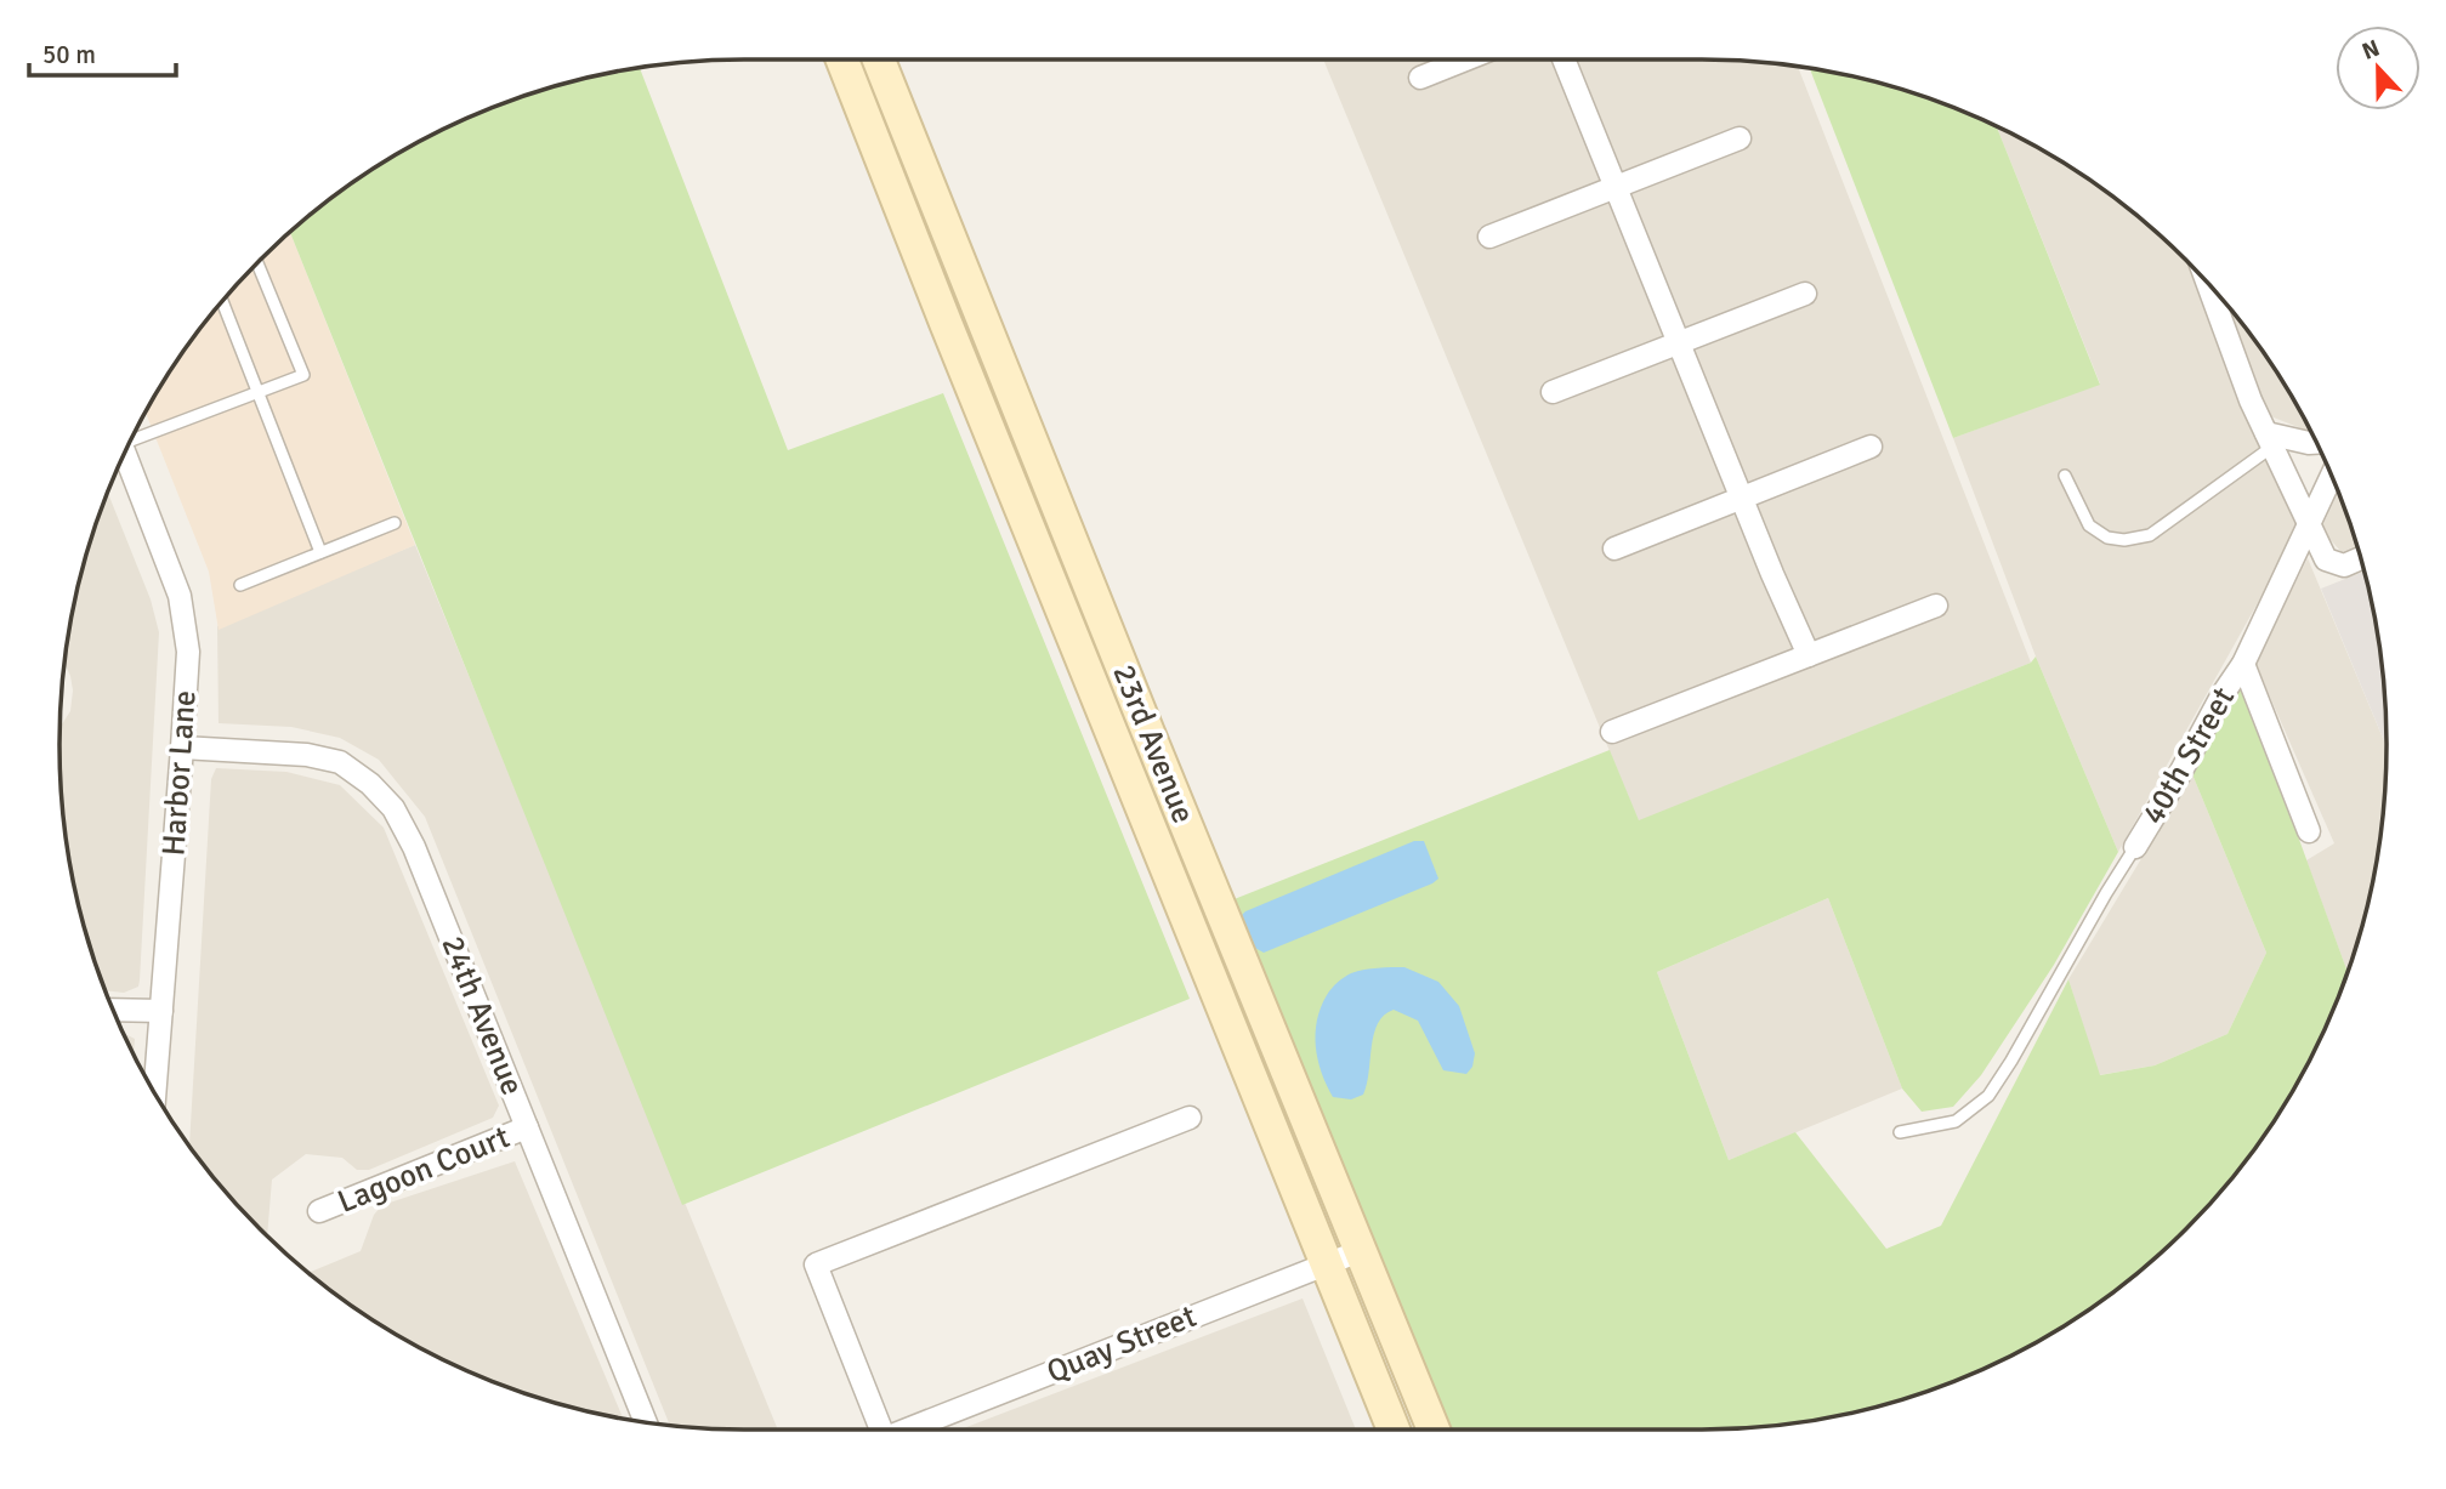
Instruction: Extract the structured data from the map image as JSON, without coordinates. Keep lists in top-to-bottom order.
{
  "streets": {
    "main road": ["23rd Avenue"],
    "street": [
      "40th Street",
      "Harbor Lane",
      "24th Avenue",
      "Lagoon Court",
      "Quay Street"
    ]
  },
  "crossings": [
    ["23rd Avenue", "Quay Street"],
    ["Harbor Lane", "24th Avenue"],
    ["24th Avenue", "Lagoon Court"]
  ],
  "scale_bar": "50 m",
  "north": "top"
}
